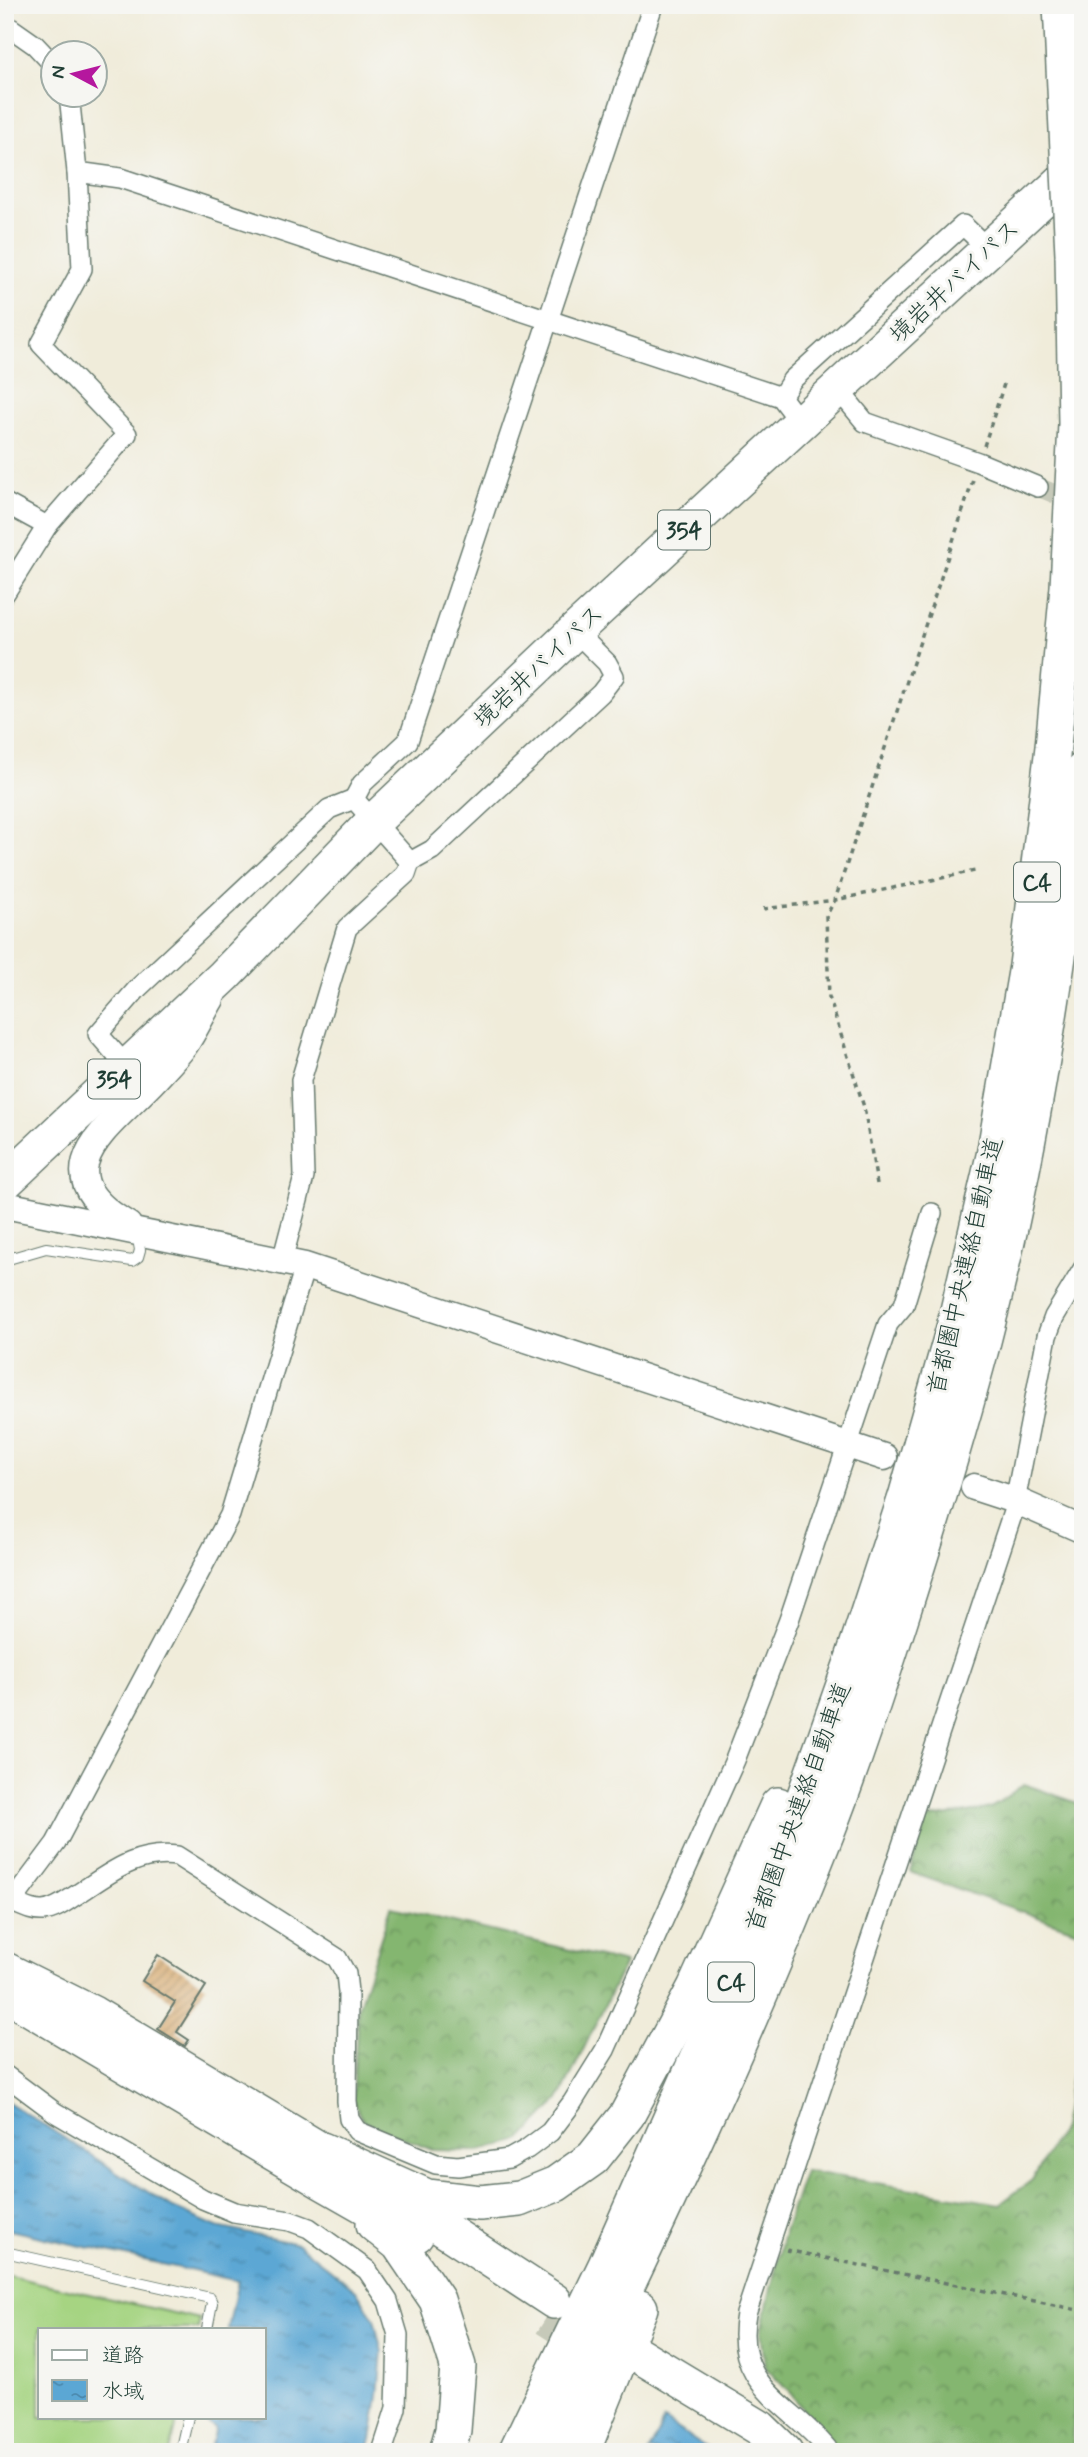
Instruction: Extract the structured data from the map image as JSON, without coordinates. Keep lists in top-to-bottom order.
{
  "streets": {
    "highway": [
      "境岩井バイパス",
      "354",
      "C4",
      "首都圏中央連絡自動車道"
    ]
  },
  "legend": ["道路", "水域"],
  "north": "left"
}
